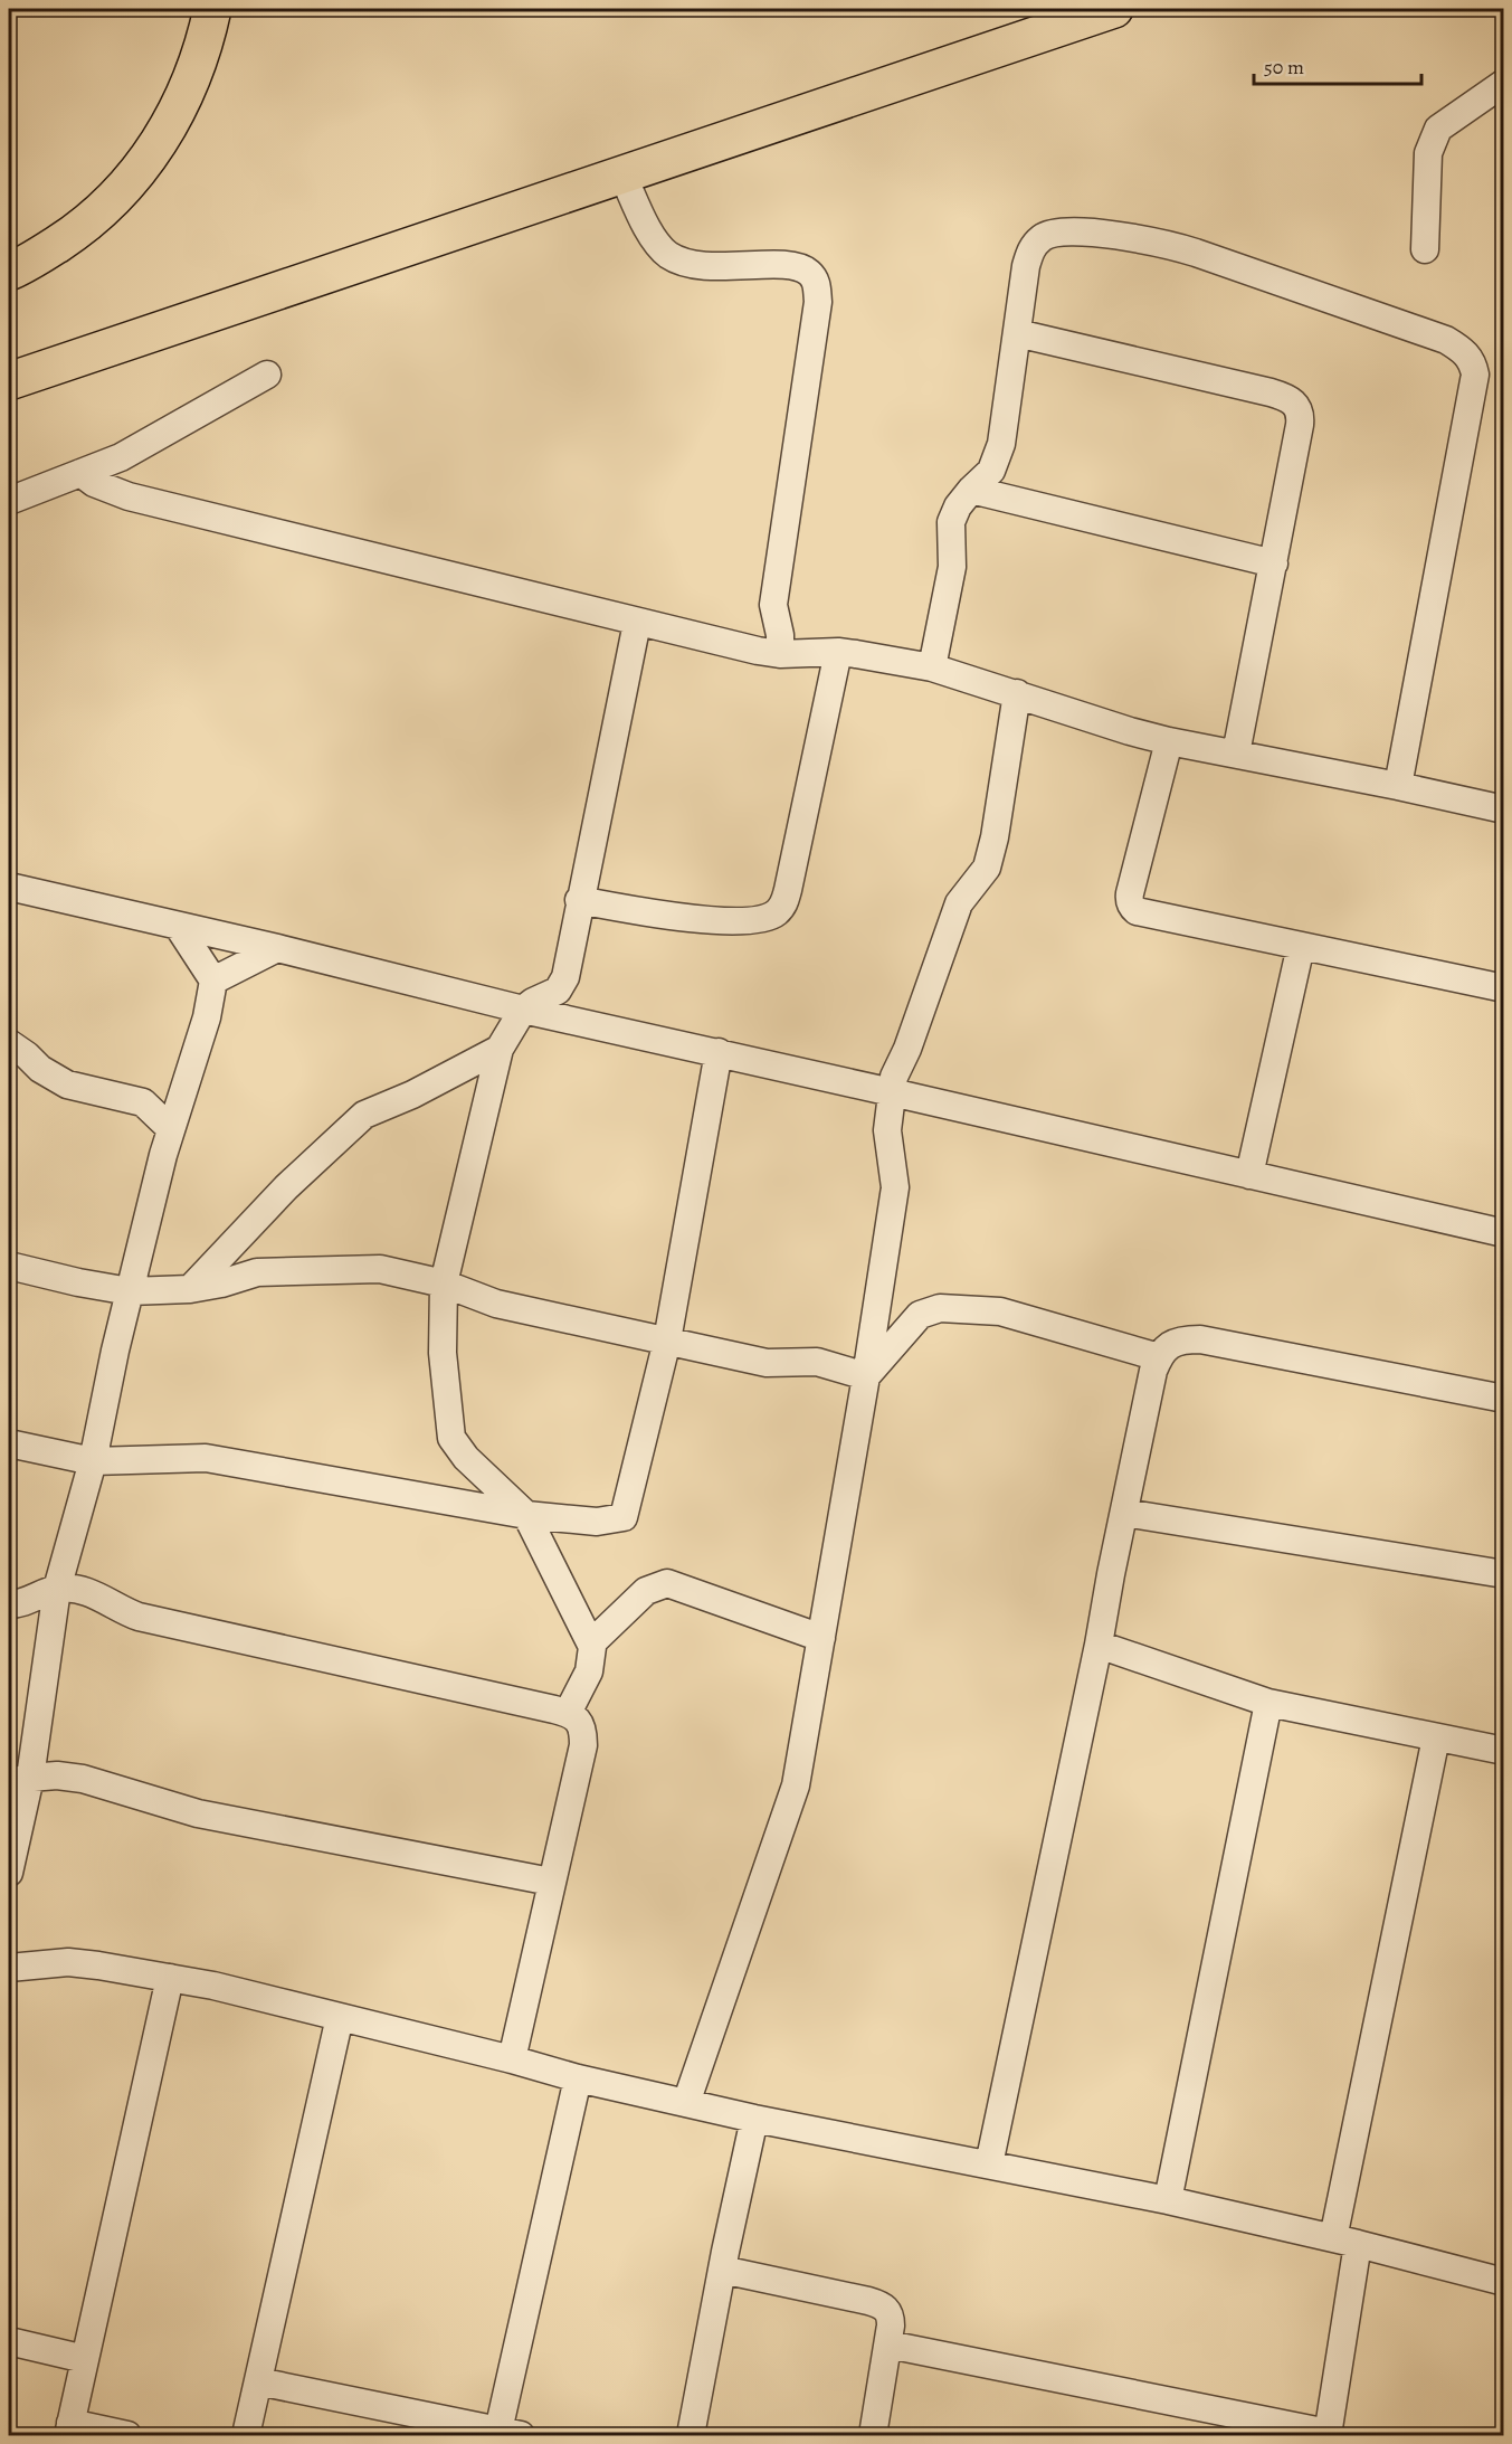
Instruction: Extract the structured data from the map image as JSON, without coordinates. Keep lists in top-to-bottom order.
{
  "scale_bar": "50 m"
}
